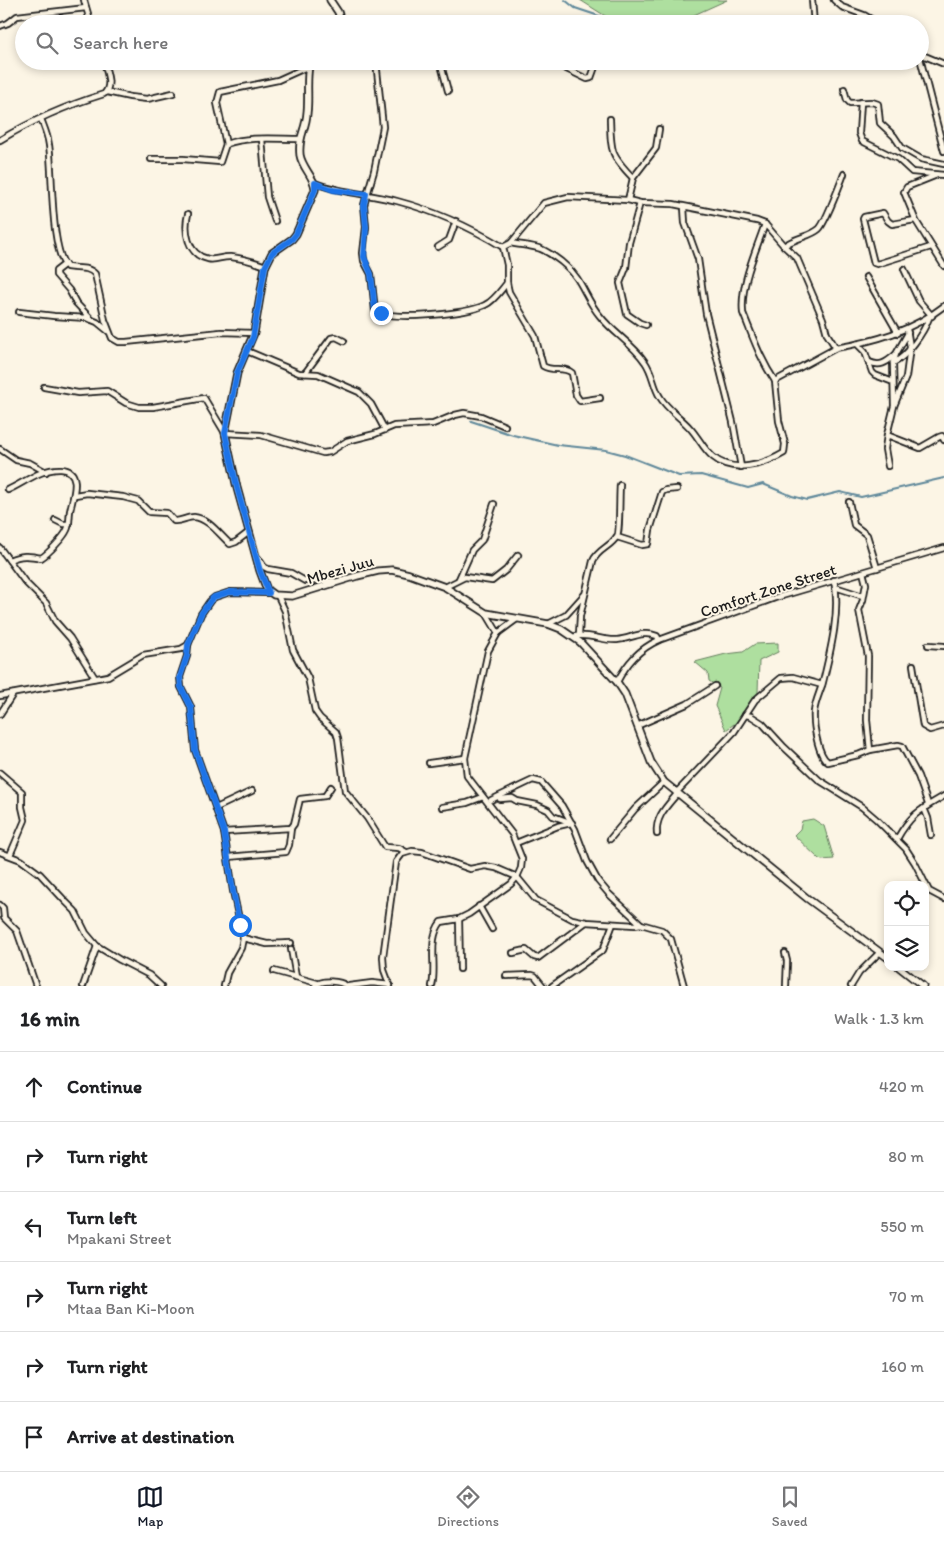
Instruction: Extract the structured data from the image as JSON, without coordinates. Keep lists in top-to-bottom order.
{
  "streets": {
    "street": ["Mbezi Juu", "Comfort Zone Street"]
  },
  "page": {
    "search": "Search here",
    "heading": ["16 min", "Walk · 1.3 km"],
    "list": [
      ["Continue", "420 m"],
      ["Turn right", "80 m"],
      ["Turn left", "Mpakani Street", "550 m"],
      ["Turn right", "Mtaa Ban Ki-Moon", "70 m"],
      ["Turn right", "160 m"],
      "Arrive at destination"
    ],
    "nav": ["Map", "Directions", "Saved"]
  }
}
